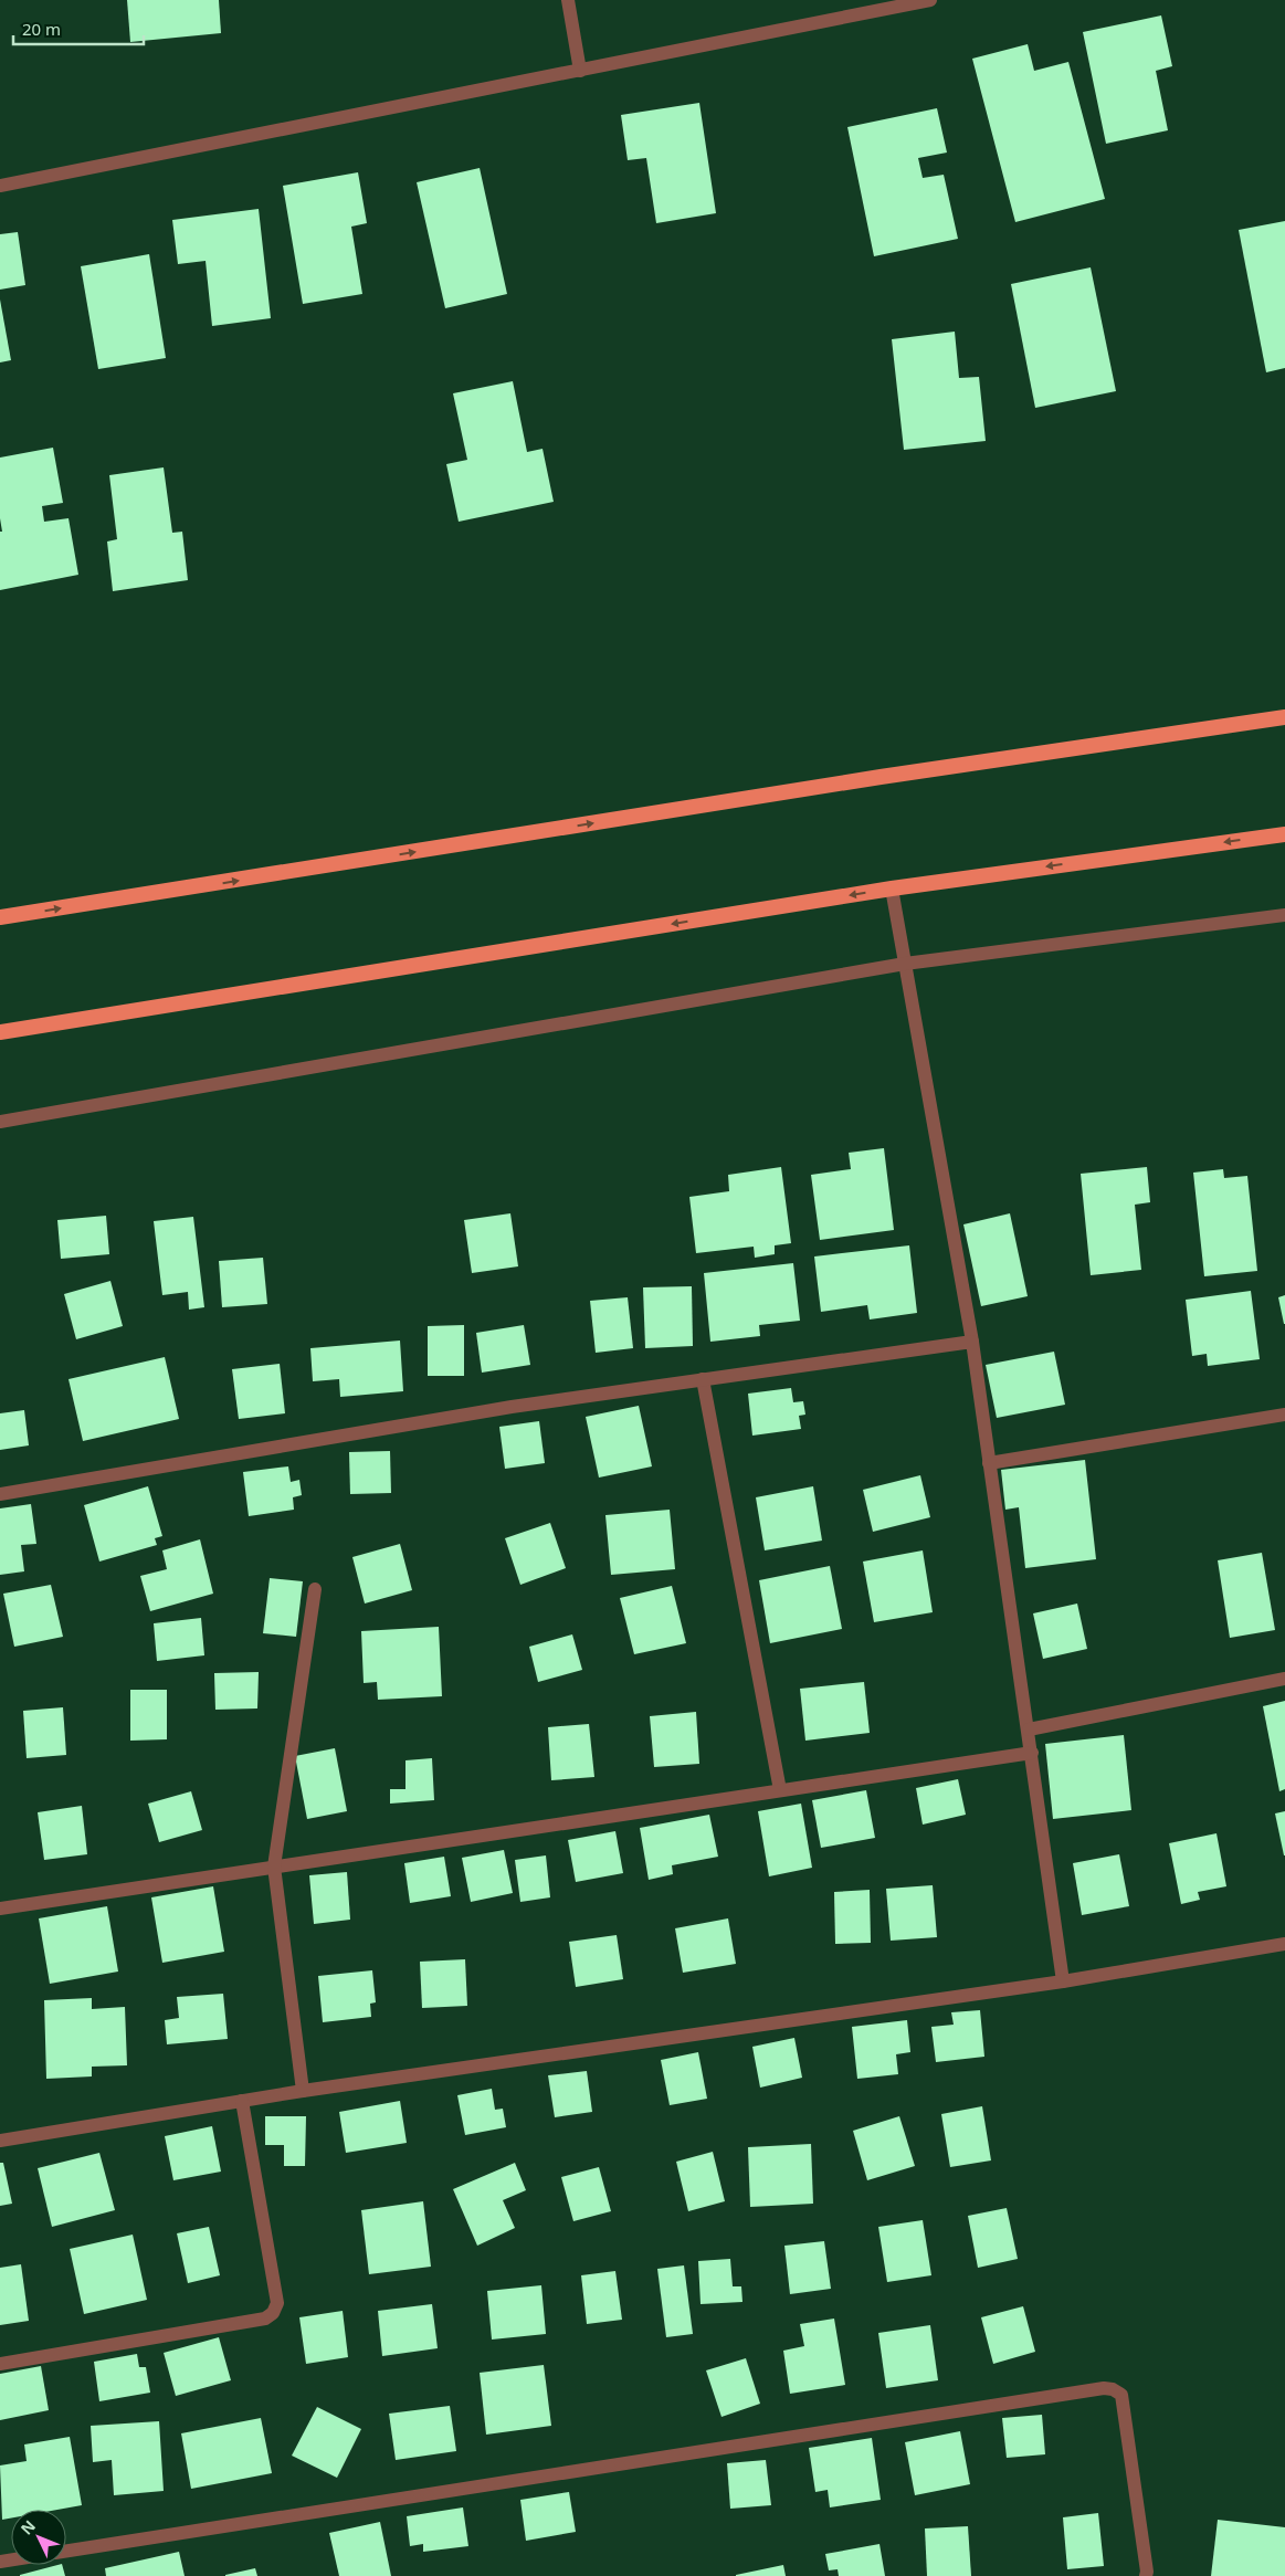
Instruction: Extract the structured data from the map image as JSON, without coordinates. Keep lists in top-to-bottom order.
{
  "scale_bar": "20 m",
  "north": "top left"
}
